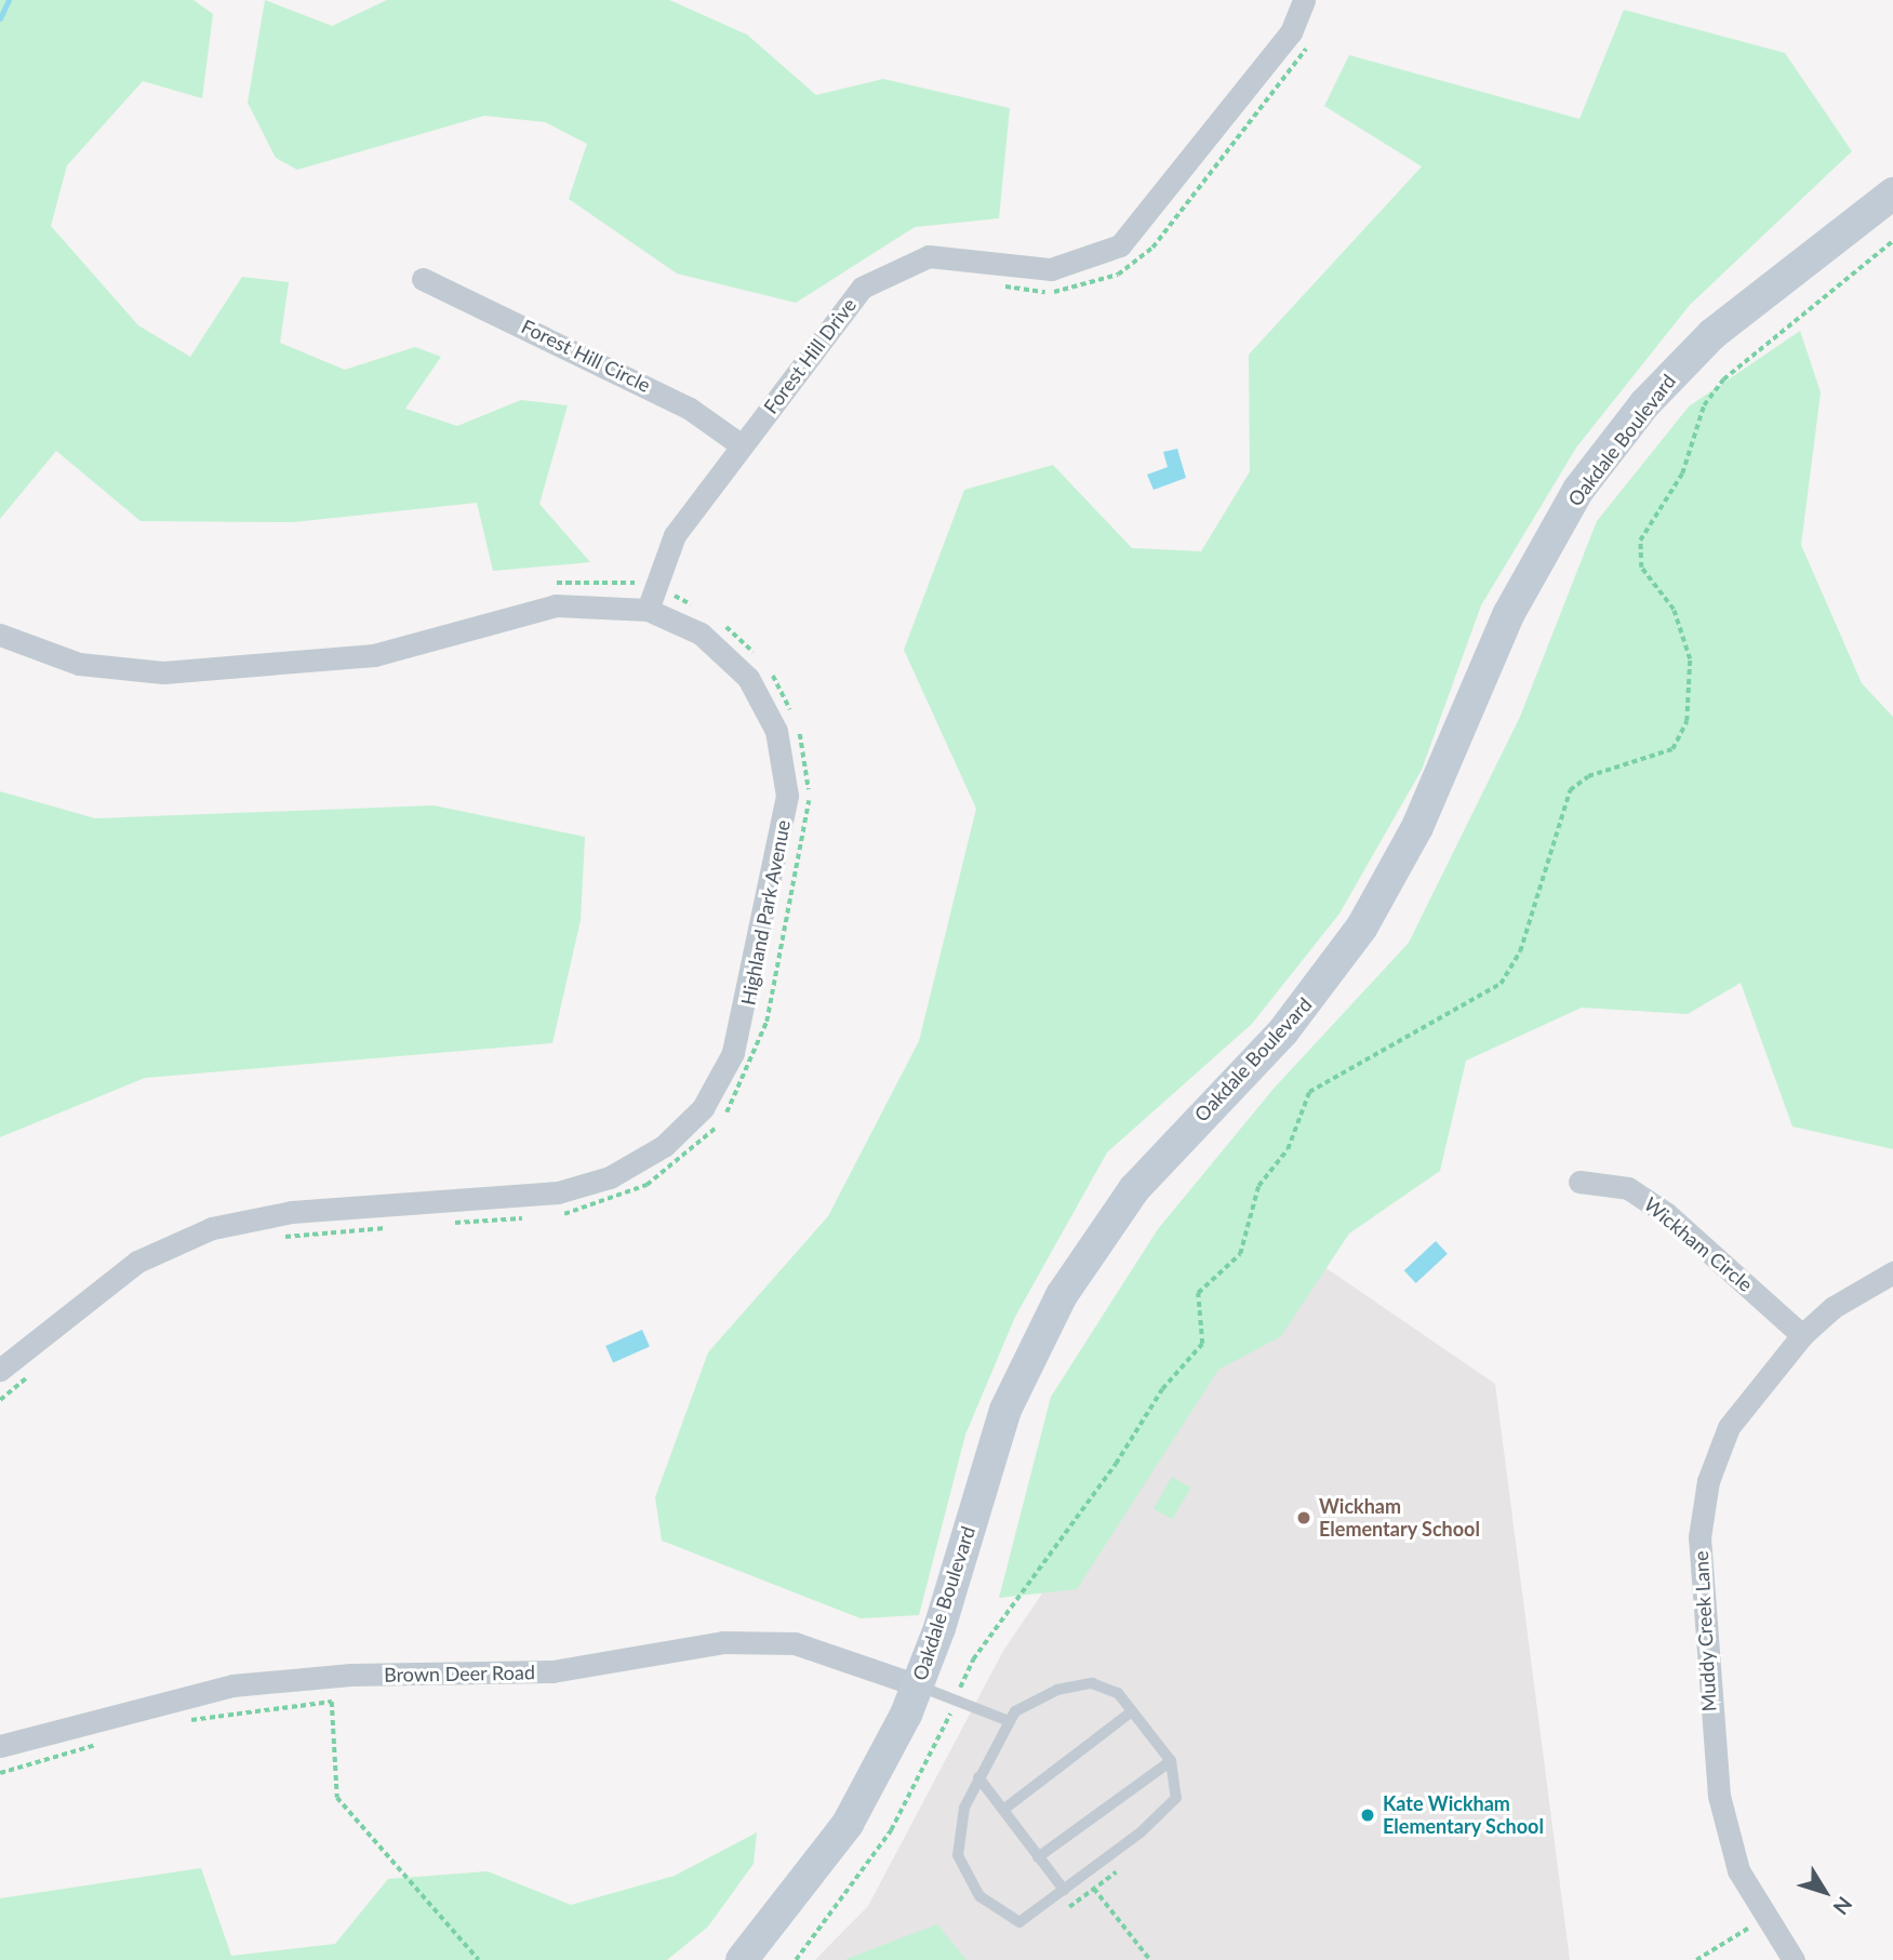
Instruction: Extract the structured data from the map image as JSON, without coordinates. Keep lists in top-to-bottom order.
{
  "streets": {
    "main road": ["Oakdale Boulevard"],
    "street": [
      "Forest Hill Circle",
      "Forest Hill Drive",
      "Highland Park Avenue",
      "Wickham Circle",
      "Muddy Creek Lane",
      "Brown Deer Road"
    ]
  },
  "crossings": [
    ["Forest Hill Circle", "Forest Hill Drive"],
    ["Forest Hill Drive", "Highland Park Avenue"],
    ["Oakdale Boulevard", "Brown Deer Road"],
    ["Wickham Circle", "Muddy Creek Lane"]
  ],
  "places": ["Wickham Elementary School", "Kate Wickham Elementary School"],
  "north": "bottom right"
}
